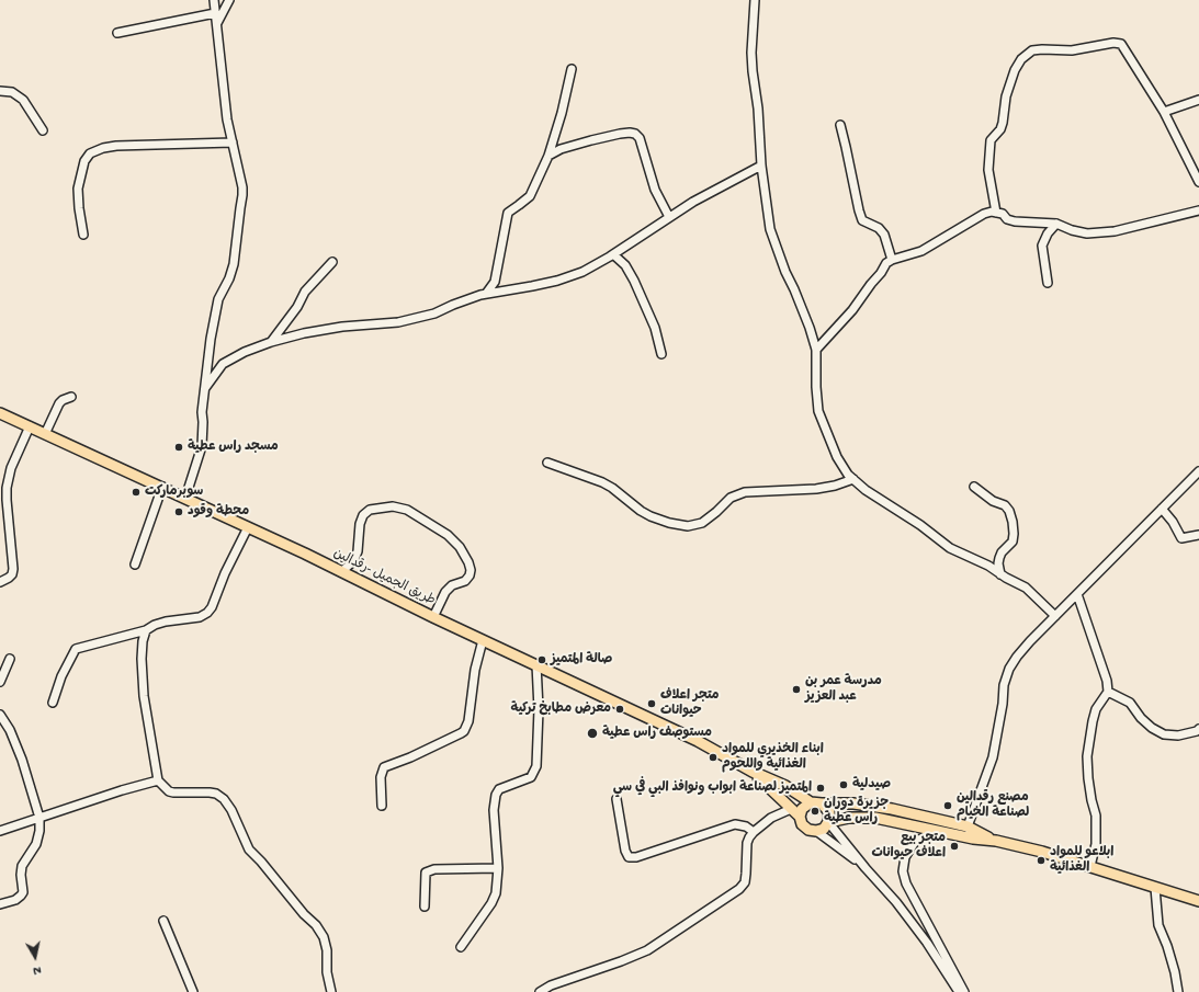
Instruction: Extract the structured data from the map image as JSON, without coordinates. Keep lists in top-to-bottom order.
{
  "streets": {
    "main road": ["طريق الجميل -رقدالين"]
  },
  "places": [
    "مسجد راس عطية",
    "سوبرماركت",
    "محطة وقود",
    "صالة المتميز",
    "مدرسة عمر بن عبد العزيز",
    "متجر اعلاف حيوانات",
    "معرض مطابخ تركية",
    "مستوصف راس عطية",
    "ابناء الخذيري للمواد الغذائية واللحوم",
    "صيدلية",
    "المتميز لصناعة ابواب ونوافذ البي في سي",
    "مصنع رقدالين لصناعة الخيام",
    "جزيرة دوران راس عطية",
    "متجر بيع اعلاف حيوانات",
    "ابلاعو للمواد الغذائية"
  ],
  "north": "bottom"
}
